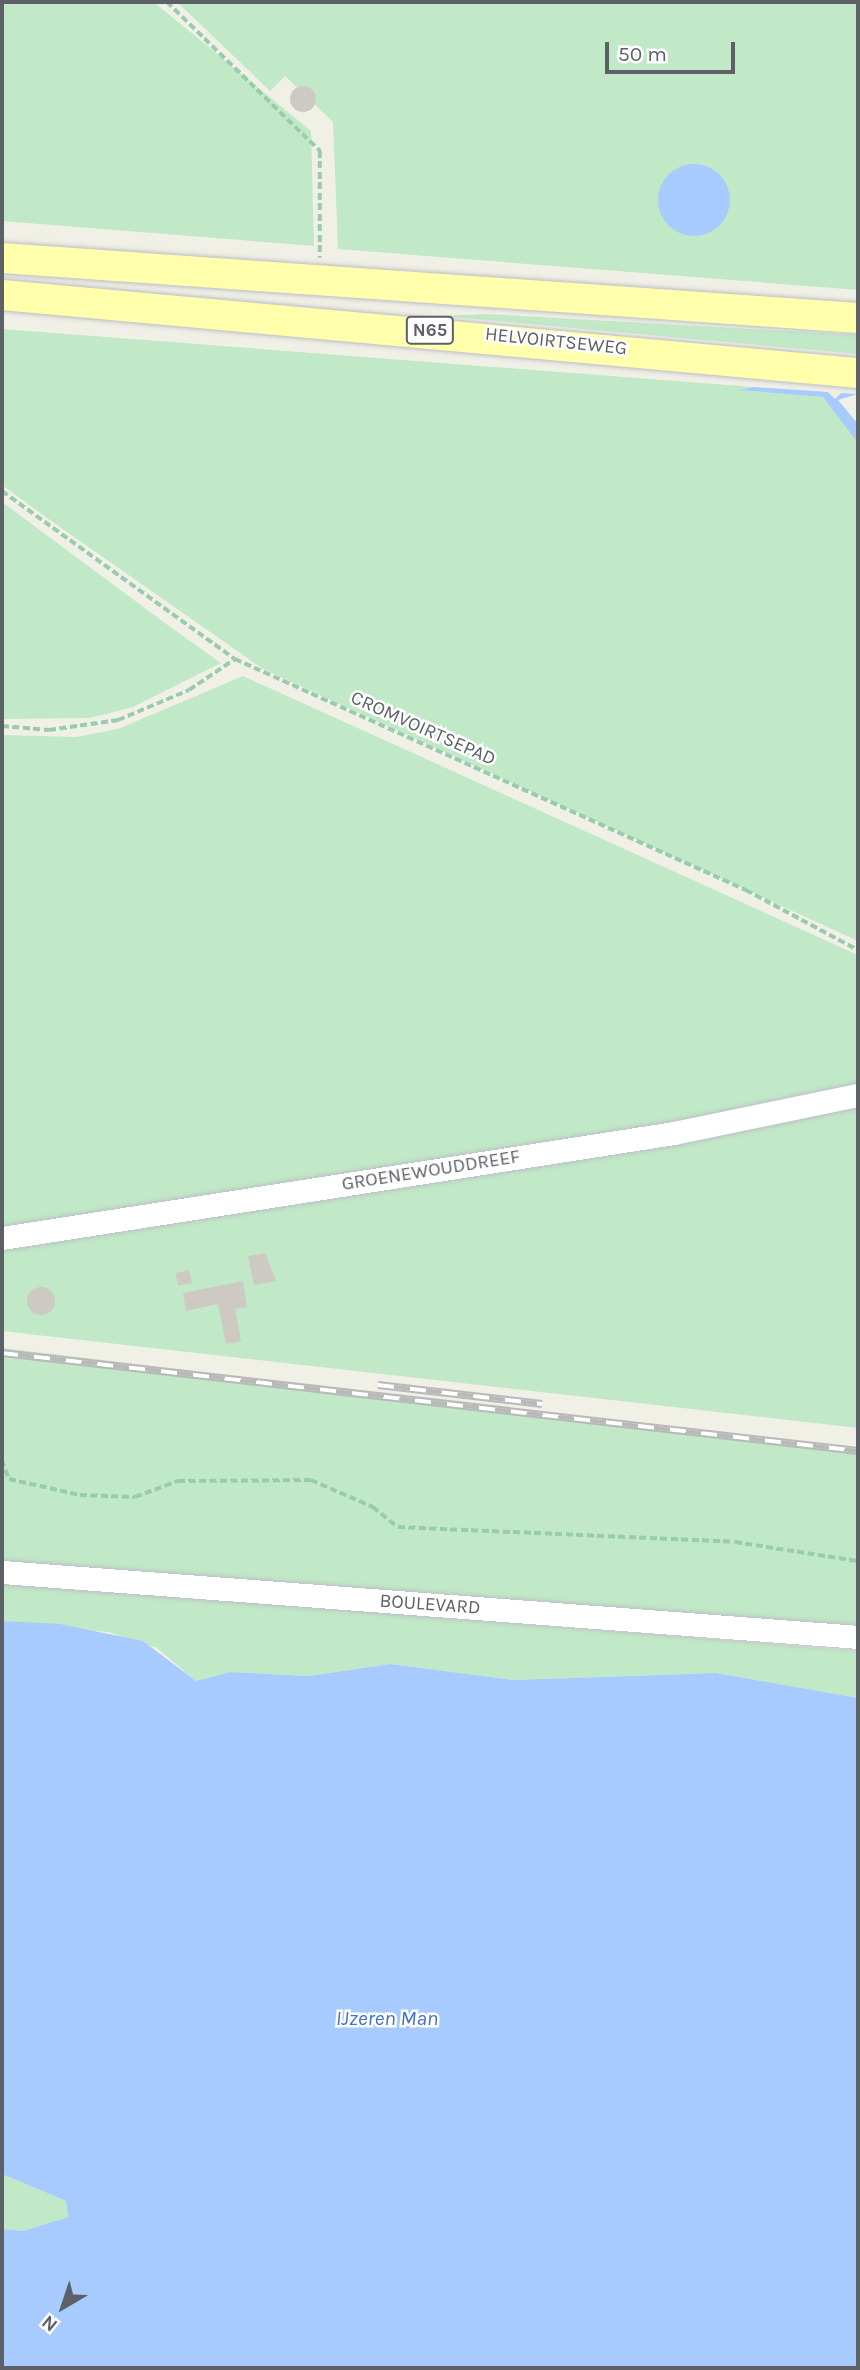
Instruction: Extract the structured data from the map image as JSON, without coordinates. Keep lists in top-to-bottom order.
{
  "streets": {
    "main road": ["N65", "HELVOIRTSEWEG"],
    "street": ["GROENEWOUDDREEF", "BOULEVARD"],
    "path": ["CROMVOIRTSEPAD"]
  },
  "water": ["IJzeren Man"],
  "scale_bar": "50 m",
  "north": "bottom left"
}
